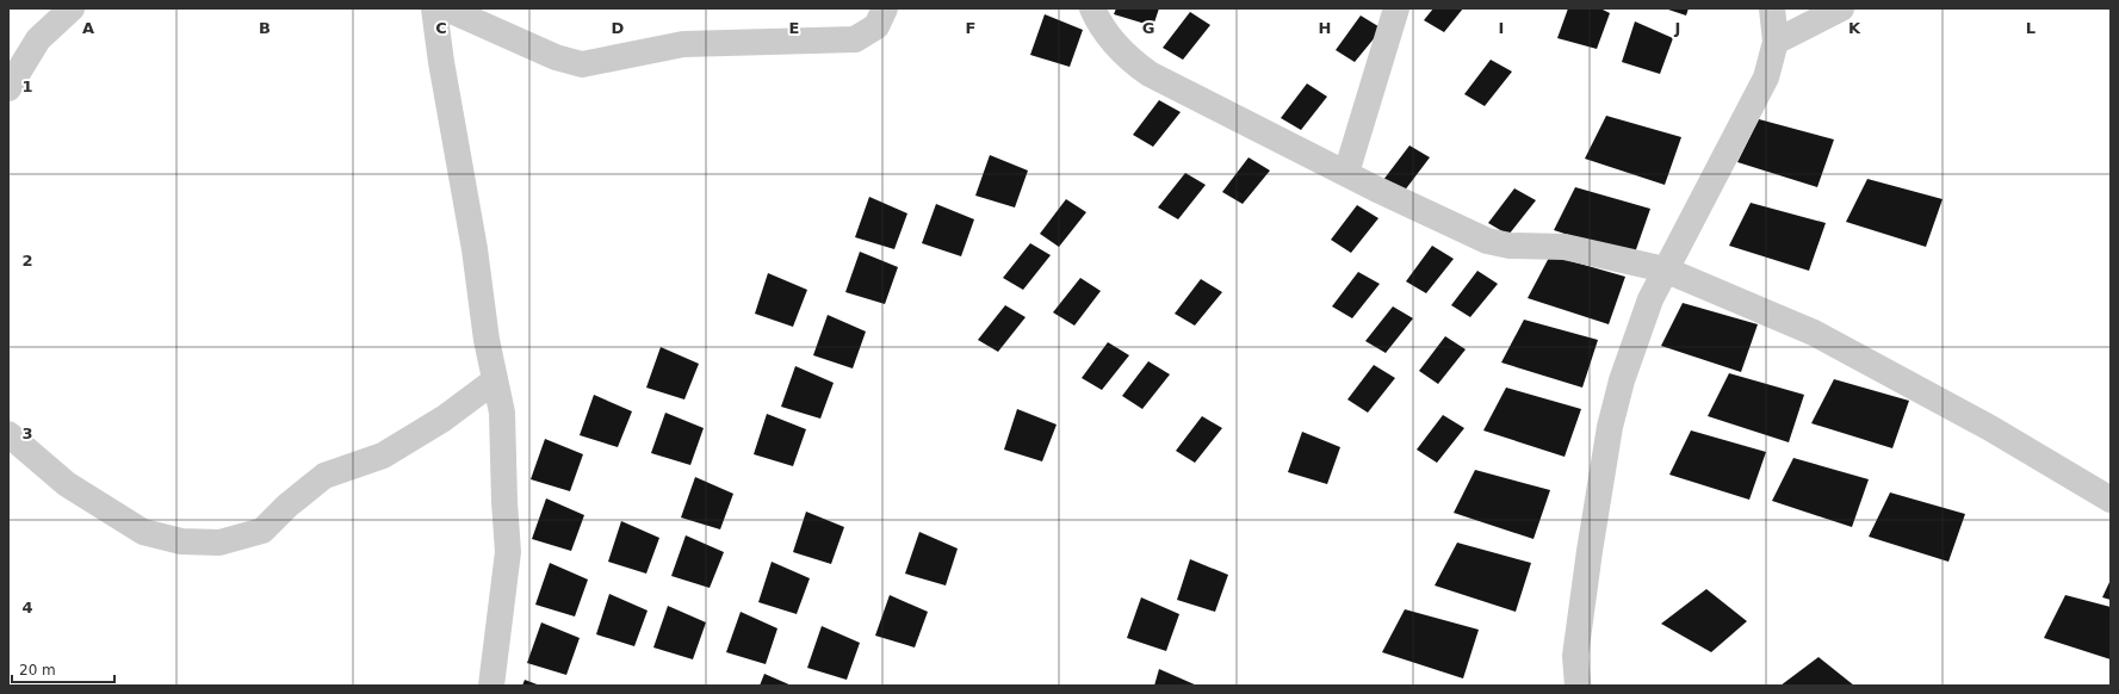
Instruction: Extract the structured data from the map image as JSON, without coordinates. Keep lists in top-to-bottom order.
{
  "scale_bar": "20 m",
  "grid": {
    "columns": [
      "A",
      "B",
      "C",
      "D",
      "E",
      "F",
      "G",
      "H",
      "I",
      "J",
      "K",
      "L"
    ],
    "rows": [
      "1",
      "2",
      "3",
      "4"
    ]
  }
}
